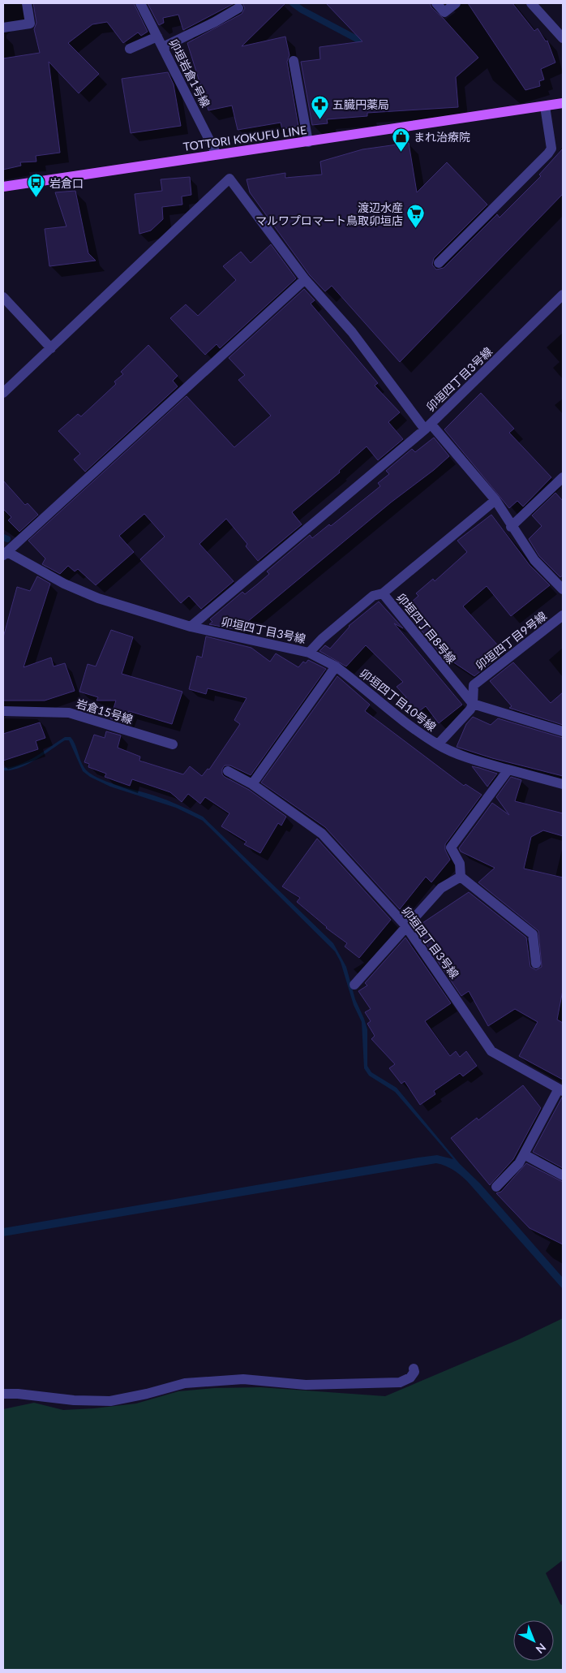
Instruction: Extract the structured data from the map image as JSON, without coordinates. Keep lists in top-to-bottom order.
{
  "streets": {
    "main road": ["TOTTORI KOKUFU LINE"],
    "street": [
      "卯垣岩倉1号線",
      "卯垣四丁目3号線",
      "卯垣四丁目8号線",
      "卯垣四丁目9号線",
      "卯垣四丁目10号線",
      "岩倉15号線"
    ]
  },
  "crossings": [
    ["卯垣岩倉1号線", "TOTTORI KOKUFU LINE"],
    ["卯垣四丁目3号線", "卯垣四丁目10号線"],
    ["卯垣四丁目8号線", "卯垣四丁目9号線"]
  ],
  "places": {
    "pharmacy": ["五臓円薬局"],
    "shop": ["まれ治療院"],
    "bus stop": ["岩倉口"],
    "supermarket": ["渡辺水産 マルワプロマート鳥取卯垣店"]
  },
  "north": "bottom right"
}
